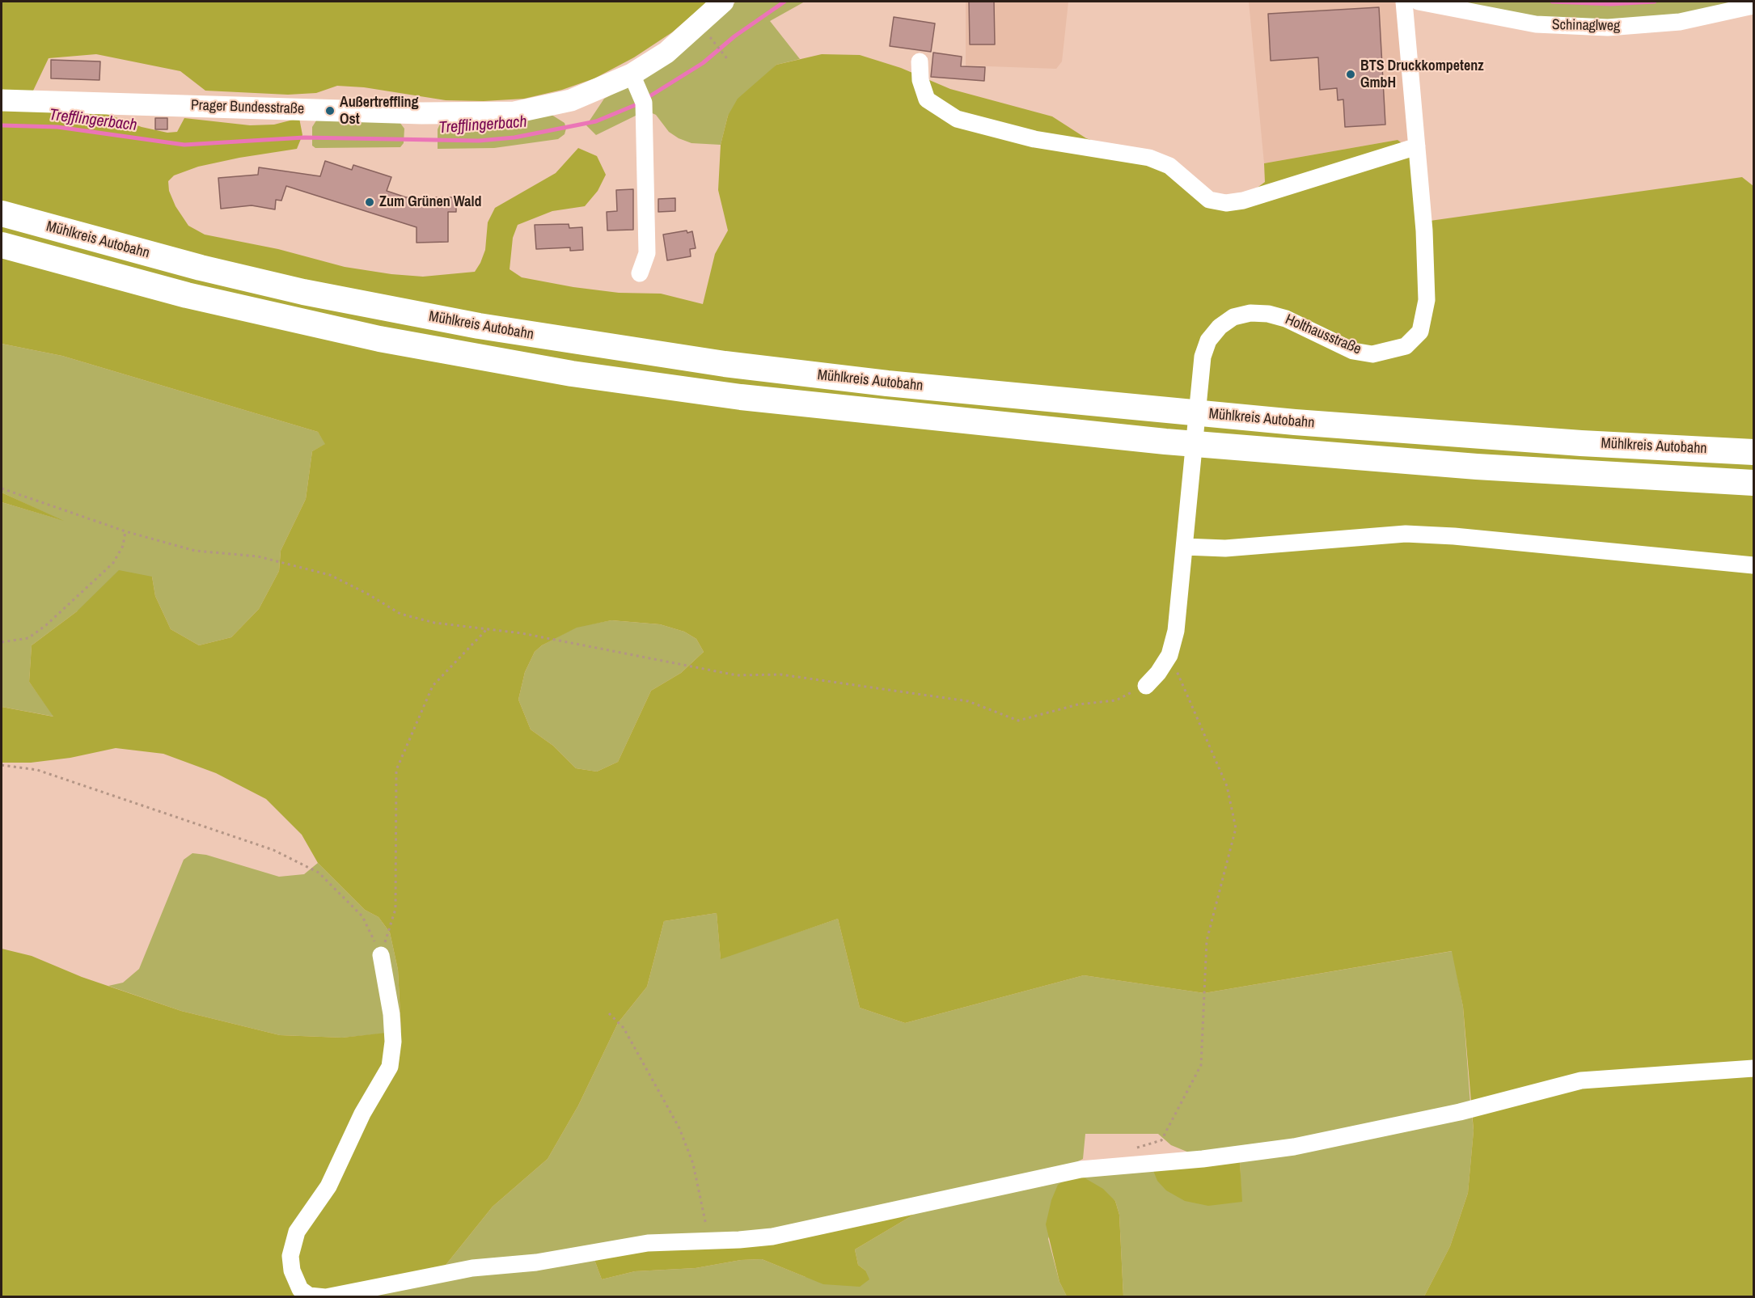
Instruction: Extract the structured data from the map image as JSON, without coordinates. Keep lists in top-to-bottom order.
{
  "streets": {
    "highway": ["Mühlkreis Autobahn"],
    "main road": ["Prager Bundesstraße"],
    "street": ["Schinaglweg", "Holthausstraße"]
  },
  "water": ["Trefflingerbach"],
  "places": ["BTS Druckkompetenz GmbH", "Außertreffling Ost", "Zum Grünen Wald"]
}
